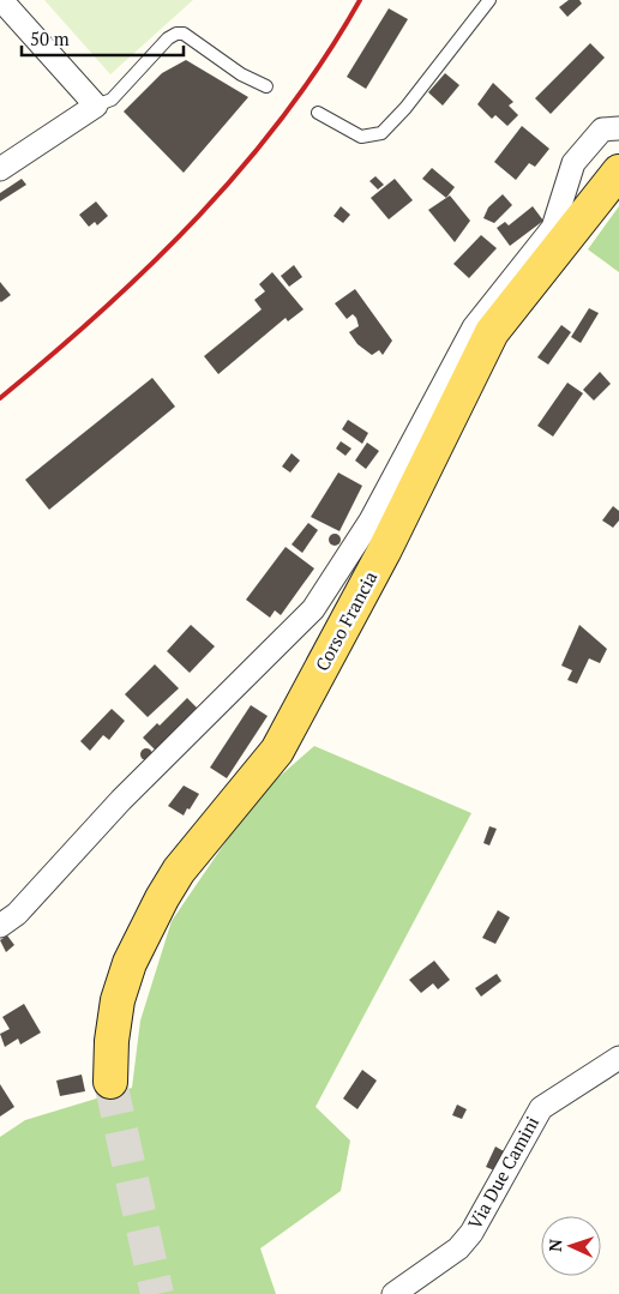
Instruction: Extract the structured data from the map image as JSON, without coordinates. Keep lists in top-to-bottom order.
{
  "streets": {
    "main road": ["Corso Francia"],
    "street": ["Via Due Camini"]
  },
  "scale_bar": "50 m",
  "north": "left"
}
